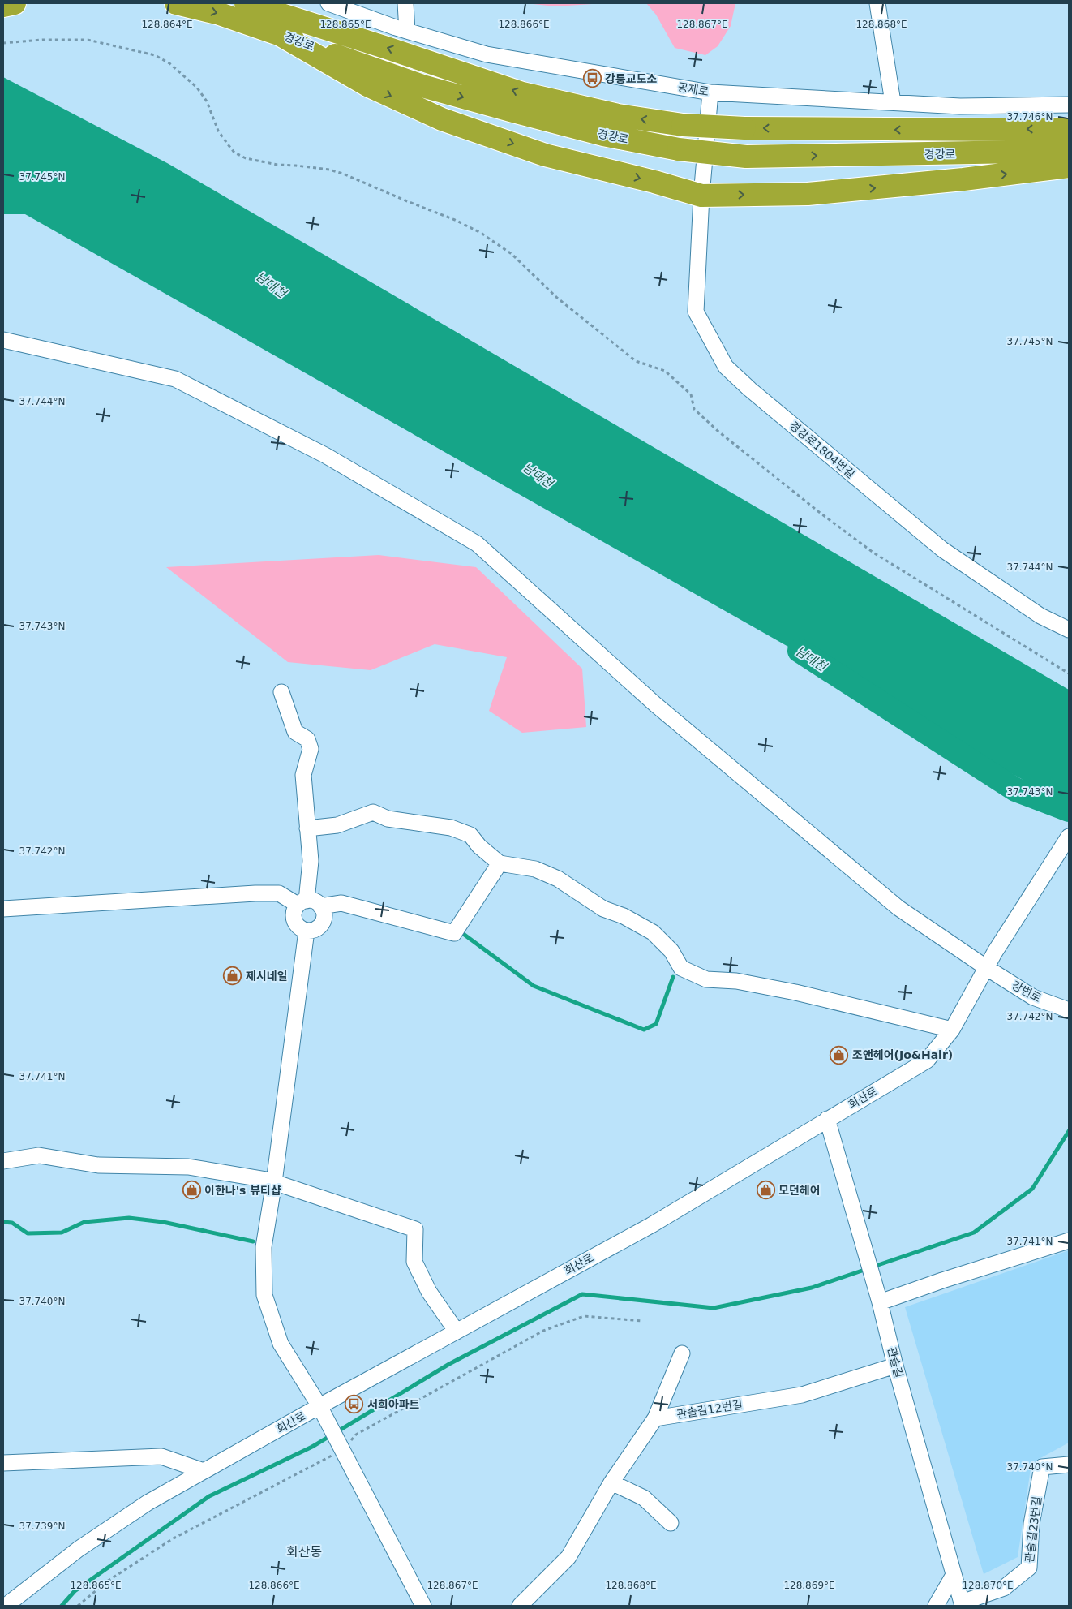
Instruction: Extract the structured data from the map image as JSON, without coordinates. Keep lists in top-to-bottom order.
{
  "streets": {
    "highway": ["경강로"],
    "street": [
      "공제로",
      "경강로1804번길",
      "강변로",
      "회산로",
      "관솔길",
      "관솔길12번길",
      "관솔길23번길"
    ]
  },
  "crossings": [
    ["공제로", "경강로1804번길"],
    ["강변로", "회산로"],
    ["회산로", "관솔길"],
    ["관솔길", "관솔길12번길"],
    ["관솔길", "관솔길23번길"]
  ],
  "districts": ["회산동"],
  "water": ["남대천"],
  "places": {
    "bus stop": ["강릉교도소", "서희아파트"],
    "shop": [
      "제시네일",
      "조앤헤어(Jo&Hair)",
      "이한나's 뷰티샵",
      "모던헤어"
    ]
  },
  "coordinates": [
    "128.864°E",
    "128.865°E",
    "128.866°E",
    "128.867°E",
    "128.868°E",
    "37.746°N",
    "37.745°N",
    "37.744°N",
    "37.743°N",
    "37.742°N",
    "37.741°N",
    "37.740°N",
    "37.739°N",
    "128.869°E",
    "128.870°E"
  ]
}
